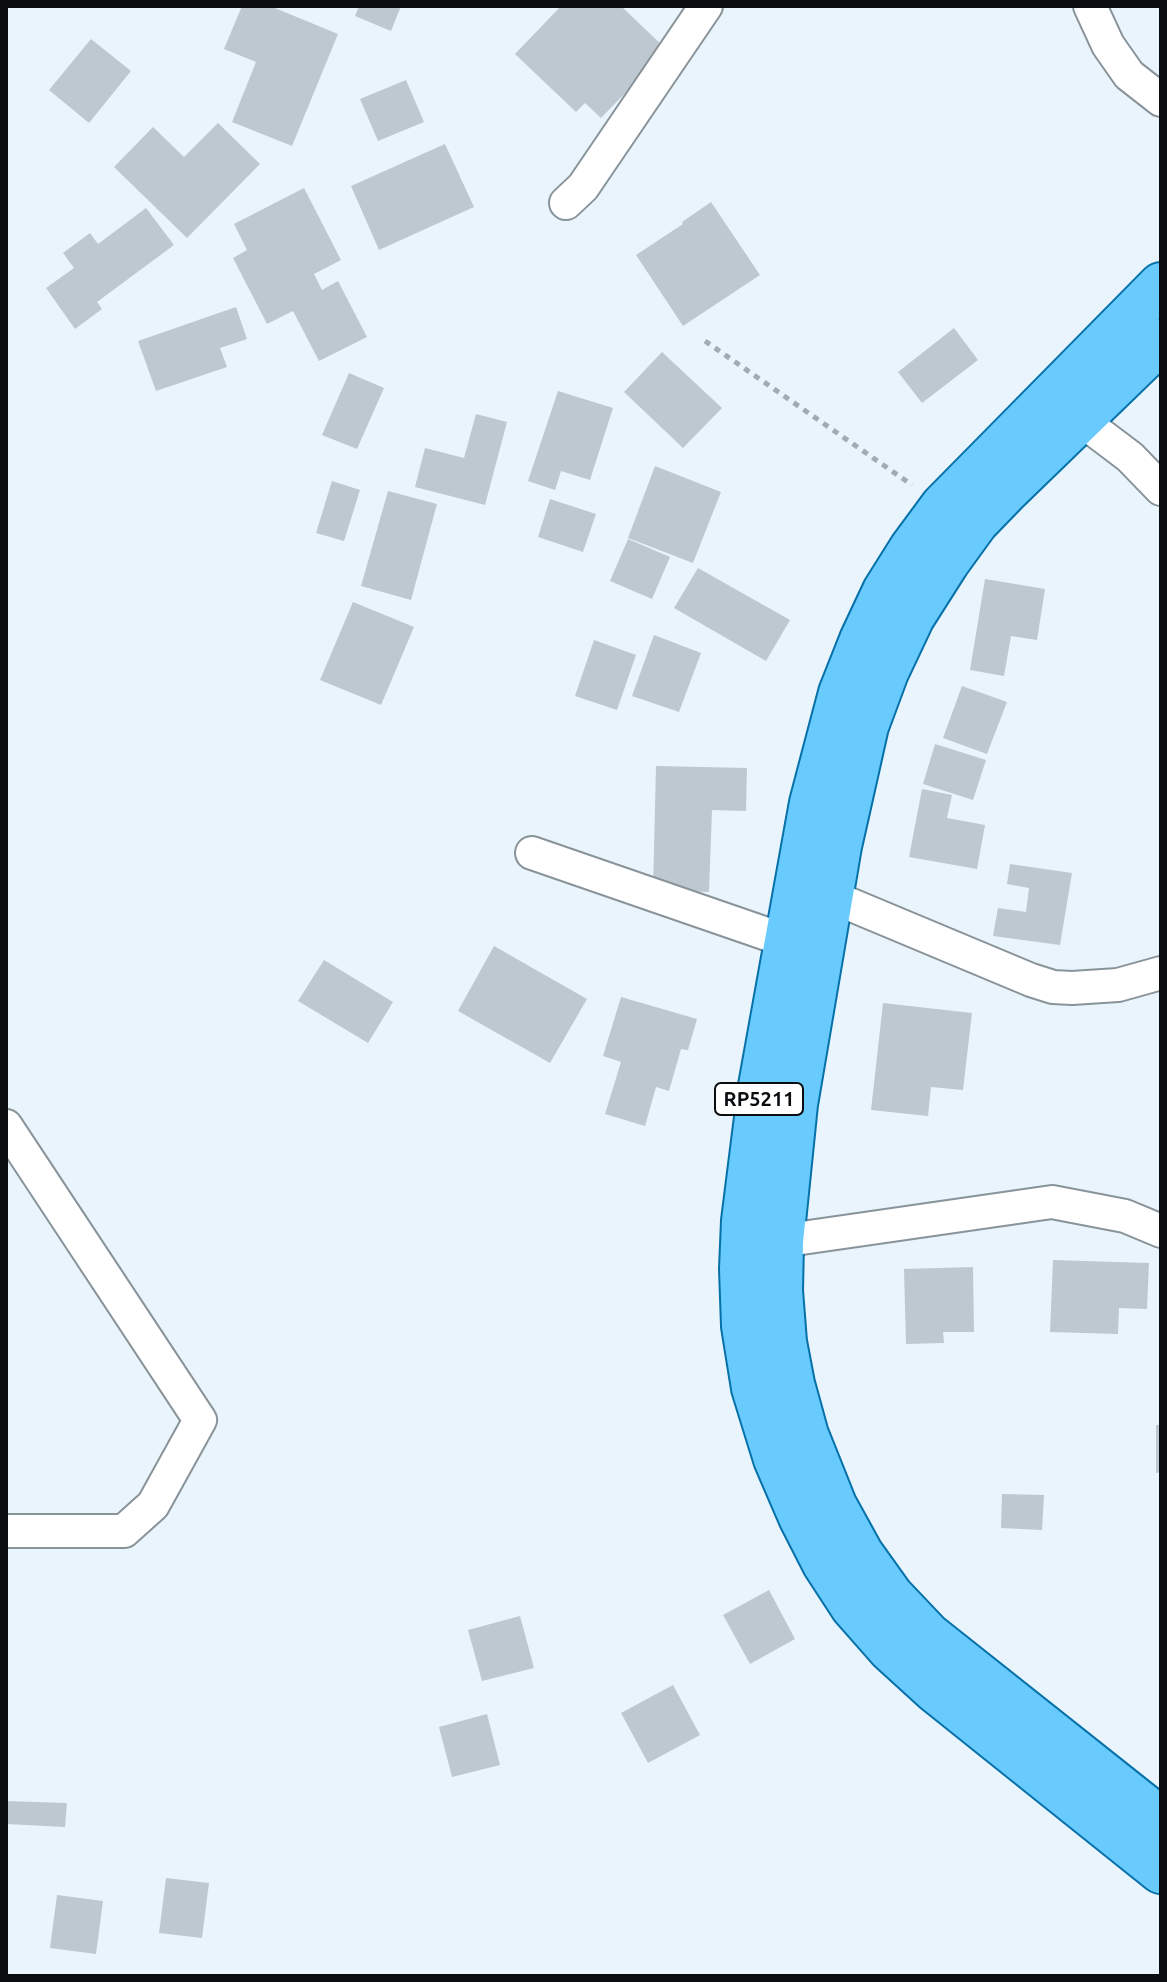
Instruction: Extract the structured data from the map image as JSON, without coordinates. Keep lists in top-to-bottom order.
{
  "streets": {
    "main road": ["RP5211"]
  }
}
